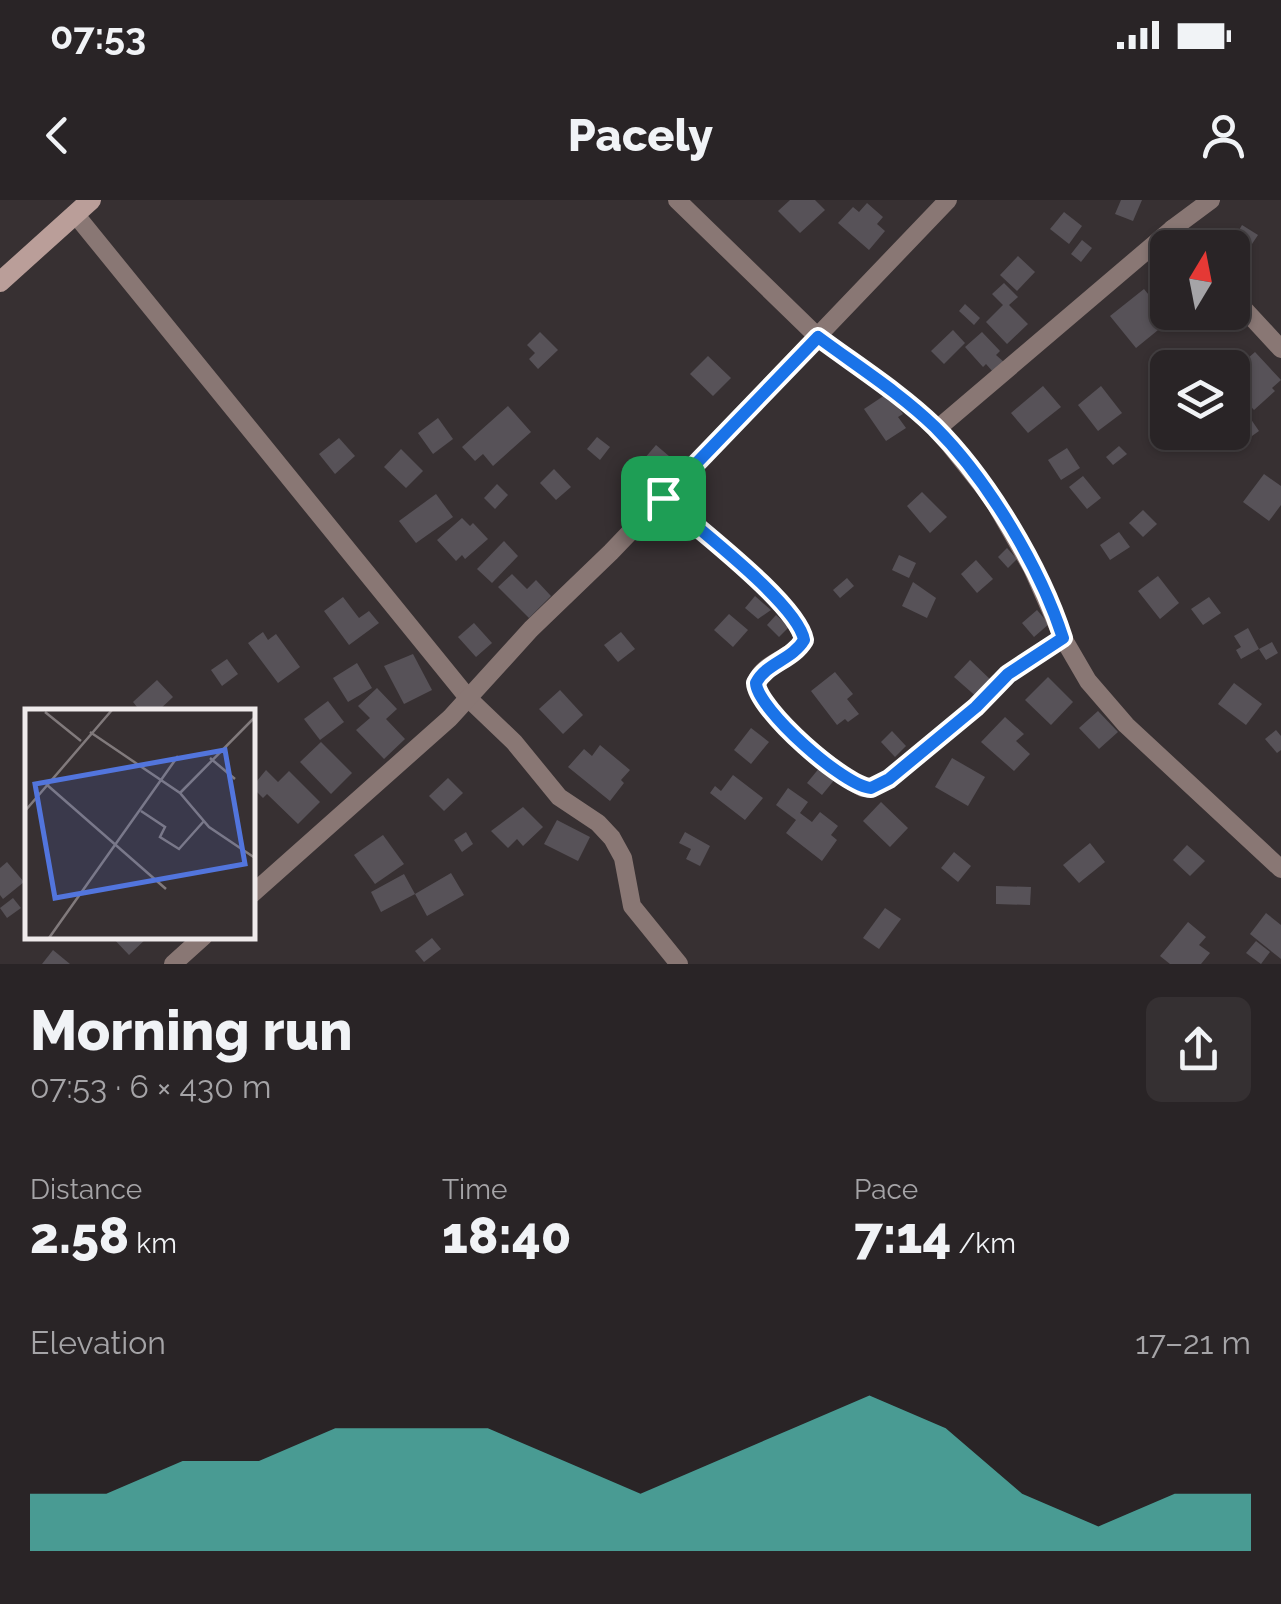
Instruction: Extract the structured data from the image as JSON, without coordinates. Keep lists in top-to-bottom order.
{
  "north": "top",
  "page": {
    "status": "07:53",
    "header": "Pacely",
    "heading": ["Morning run", "07:53 · 6 × 430 m"],
    "stats": [
      ["Distance", "2.58 km"],
      ["Time", "18:40"],
      ["Pace", "7:14 /km"]
    ],
    "chart": ["Elevation", "17–21 m"]
  }
}
